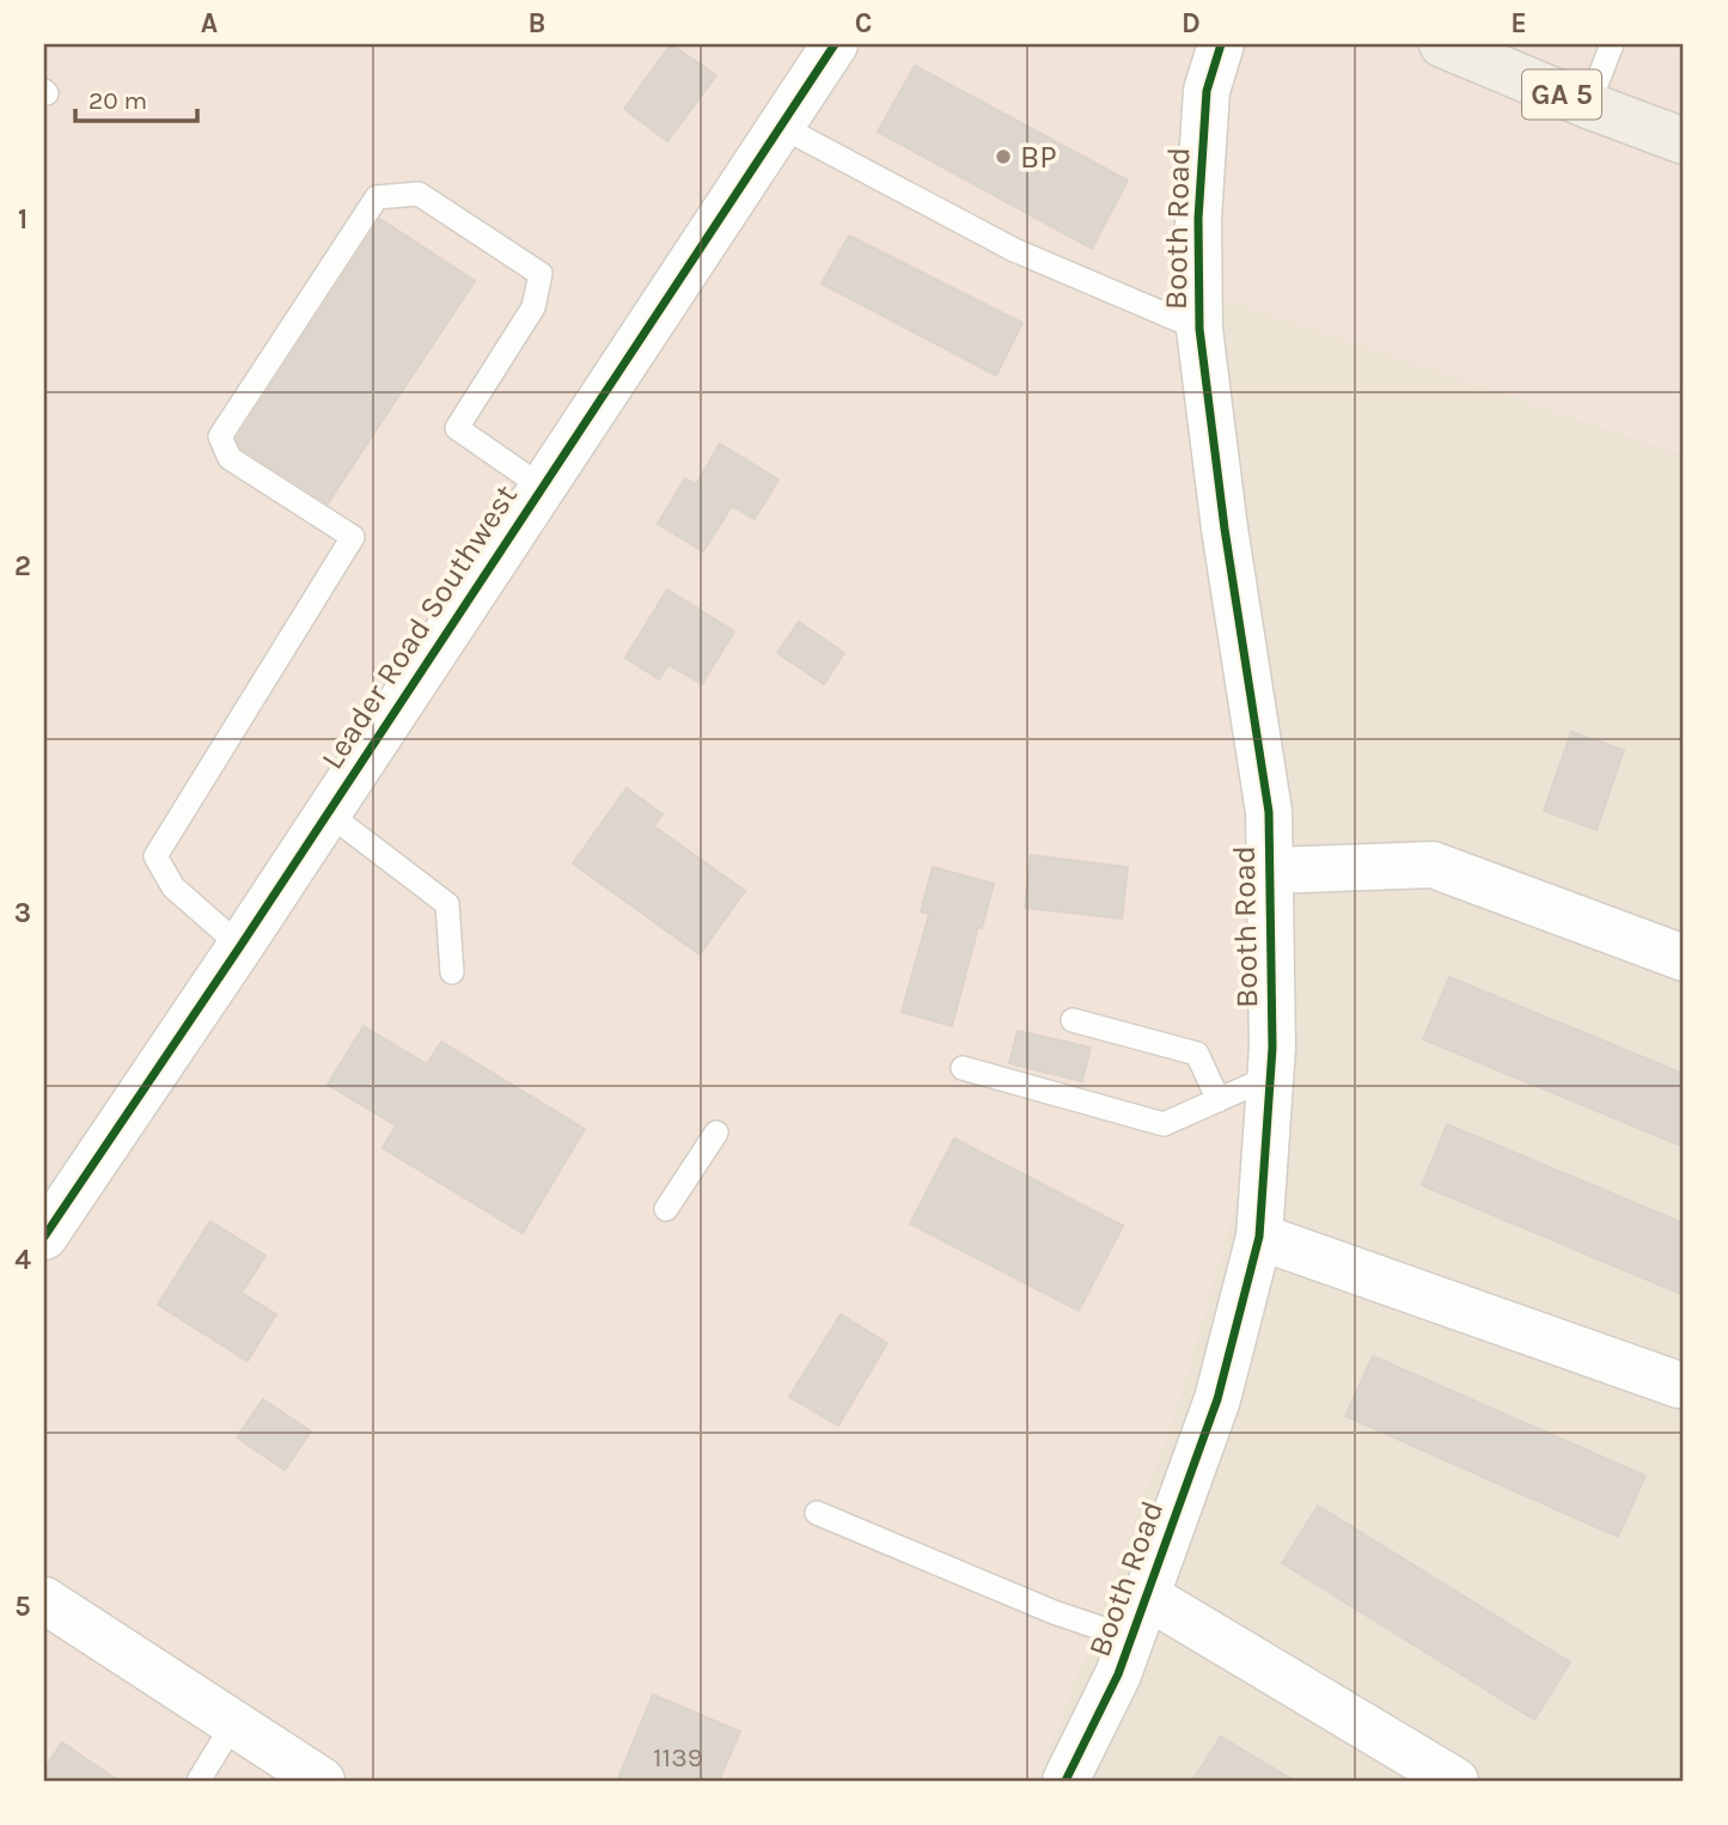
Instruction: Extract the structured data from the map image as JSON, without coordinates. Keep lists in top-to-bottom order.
{
  "streets": {
    "main road": ["GA 5"],
    "street": ["Booth Road", "Leader Road Southwest"]
  },
  "places": ["BP"],
  "house_numbers": ["1139"],
  "scale_bar": "20 m",
  "grid": {
    "columns": [
      "A",
      "B",
      "C",
      "D",
      "E"
    ],
    "rows": [
      "1",
      "2",
      "3",
      "4",
      "5"
    ]
  }
}
